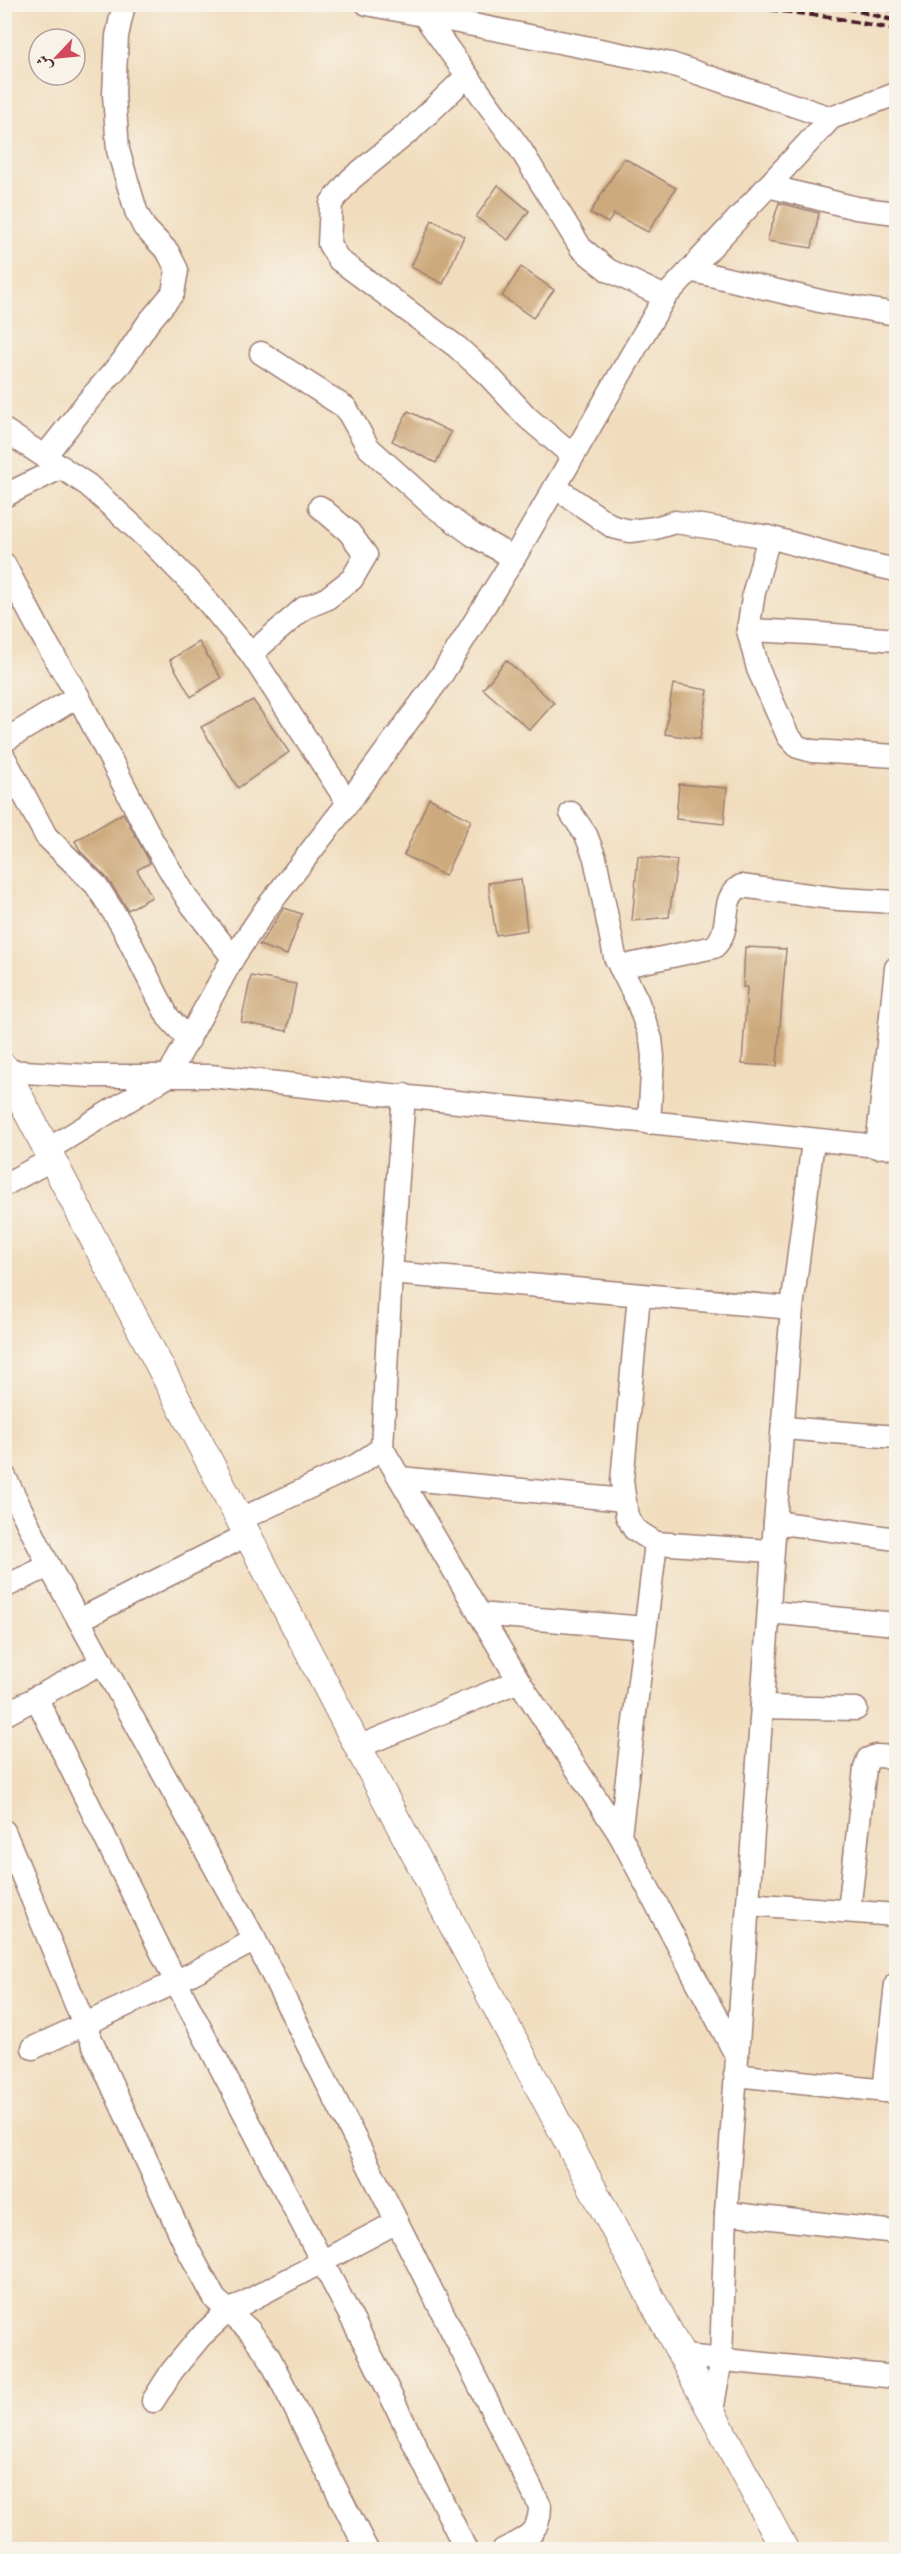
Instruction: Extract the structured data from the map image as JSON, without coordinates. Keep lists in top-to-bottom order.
{
  "north": "bottom left"
}
